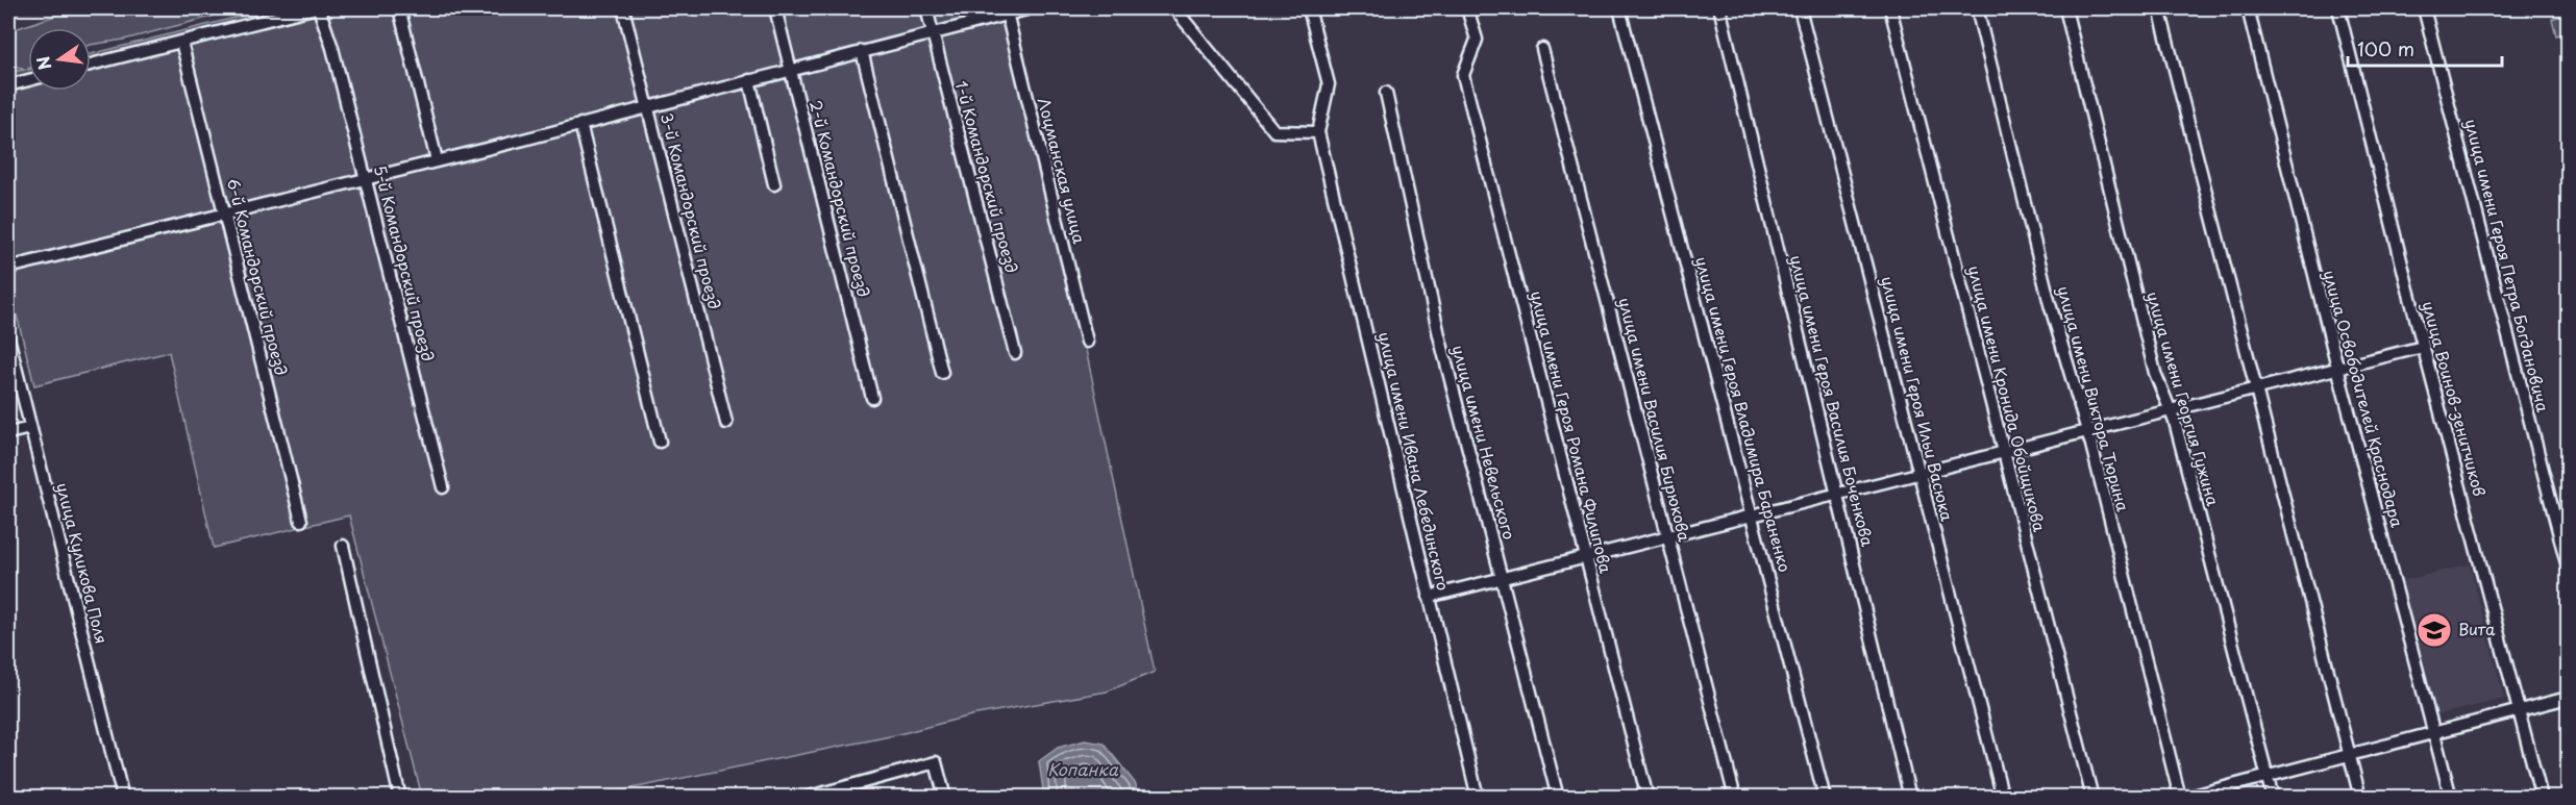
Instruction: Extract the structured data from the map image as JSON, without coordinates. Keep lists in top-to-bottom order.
{
  "streets": {
    "street": [
      "Лоцманская улица",
      "1-й Командорский проезд",
      "2-й Командорский проезд",
      "3-й Командорский проезд",
      "5-й Командорский проезд",
      "улица имени Героя Петра Богдановича",
      "6-й Командорский проезд",
      "улица имени Героя Ильи Васюка",
      "улица имени Кронида Обойщикова",
      "улица имени Виктора Тюрина",
      "улица имени Георгия Гужина",
      "улица Освободителей Краснодара",
      "улица Воинов-зенитчиков",
      "улица имени Героя Василия Боченкова",
      "улица имени Героя Владимира Бараненко",
      "улица имени Василия Бирюкова",
      "улица имени Героя Романа Филипова",
      "улица имени Невельского",
      "улица имени Ивана Лебединского",
      "улица Куликова Поля"
    ]
  },
  "water": ["Копанка"],
  "places": {
    "school or university": ["Вита"]
  },
  "scale_bar": "100 m",
  "north": "left"
}
